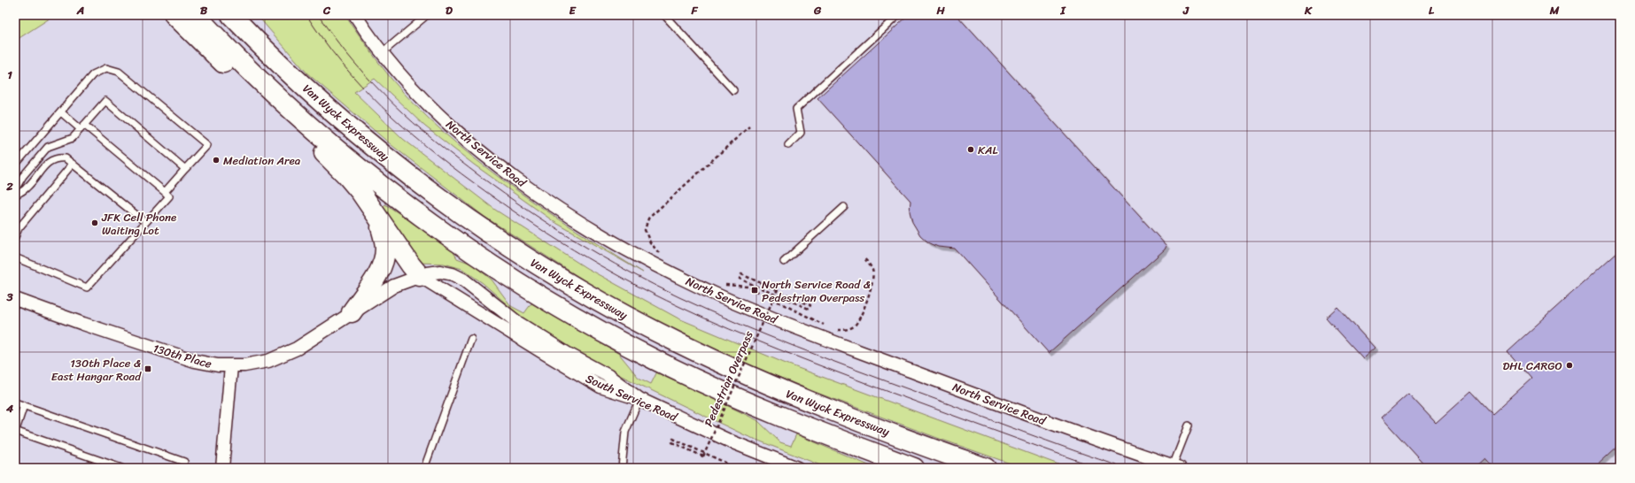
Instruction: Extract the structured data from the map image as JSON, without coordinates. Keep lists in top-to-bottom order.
{
  "streets": {
    "highway": ["Van Wyck Expressway"],
    "street": ["North Service Road", "130th Place", "South Service Road"],
    "path": ["Pedestrian Overpass"]
  },
  "crossings": [
    ["130th Place", "South Service Road"]
  ],
  "places": {
    "other": [
      "KAL",
      "Mediation Area",
      "JFK Cell Phone Waiting Lot",
      "DHL CARGO"
    ],
    "transit": ["North Service Road & Pedestrian Overpass", "130th Place & East Hangar Road"]
  },
  "grid": {
    "columns": [
      "A",
      "B",
      "C",
      "D",
      "E",
      "F",
      "G",
      "H",
      "I",
      "J",
      "K",
      "L",
      "M"
    ],
    "rows": [
      "1",
      "2",
      "3",
      "4"
    ]
  }
}
